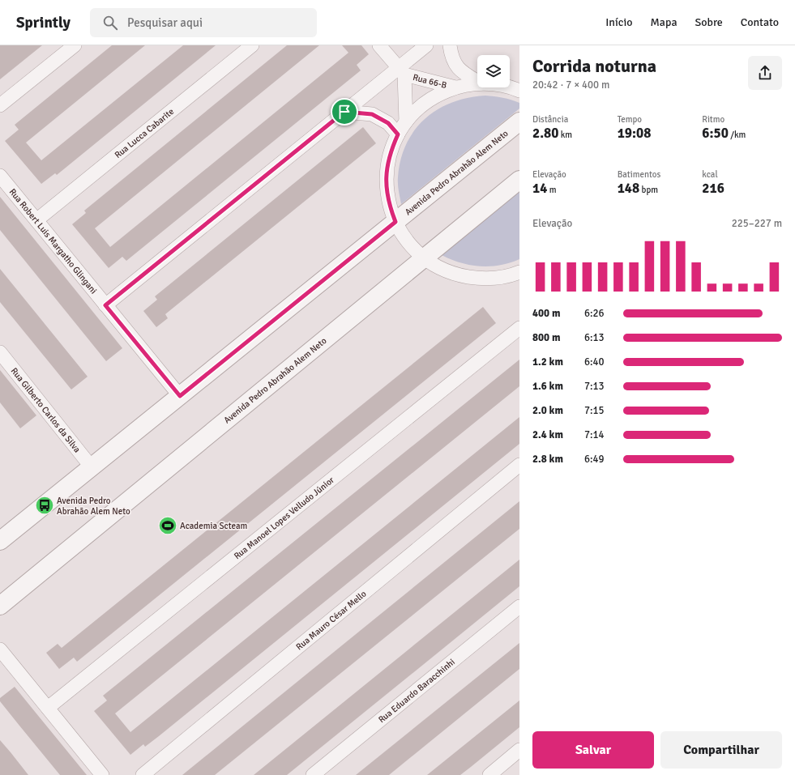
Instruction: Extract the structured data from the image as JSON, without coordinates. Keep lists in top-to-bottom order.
{
  "streets": {
    "street": [
      "Rua 66-B",
      "Rua Lucca Cabarite",
      "Avenida Pedro Abrahão Alem Neto",
      "Rua Robert Luis Margatho Glingani",
      "Rua Gilberto Carlos da Silva",
      "Rua Manoel Lopes Velludo Júnior",
      "Rua Mauro César Mello",
      "Rua Eduardo Baracchinhi"
    ]
  },
  "crossings": [
    ["Rua Lucca Cabarite", "Rua Robert Luis Margatho Glingani"],
    ["Avenida Pedro Abrahão Alem Neto", "Rua Robert Luis Margatho Glingani"],
    ["Avenida Pedro Abrahão Alem Neto", "Rua Gilberto Carlos da Silva"]
  ],
  "places": {
    "bus stop": ["Avenida Pedro Abrahão Alem Neto"],
    "sports": ["Academia Scteam"]
  },
  "page": {
    "header": "Sprintly",
    "search": "Pesquisar aqui",
    "nav": [
      "Início",
      "Mapa",
      "Sobre",
      "Contato"
    ],
    "heading": ["Corrida noturna", "20:42 · 7 × 400 m"],
    "stats": [
      ["Distância", "2.80 km"],
      ["Tempo", "19:08"],
      ["Ritmo", "6:50 /km"],
      ["Elevação", "14 m"],
      ["Batimentos", "148 bpm"],
      ["kcal", "216"]
    ],
    "chart": ["Elevação", "225–227 m"],
    "list": [
      {
        "name": "400 m",
        "note": "6:26"
      },
      {
        "name": "800 m",
        "note": "6:13"
      },
      {
        "name": "1.2 km",
        "note": "6:40"
      },
      {
        "name": "1.6 km",
        "note": "7:13"
      },
      {
        "name": "2.0 km",
        "note": "7:15"
      },
      {
        "name": "2.4 km",
        "note": "7:14"
      },
      {
        "name": "2.8 km",
        "note": "6:49"
      }
    ],
    "buttons": ["Salvar", "Compartilhar"]
  }
}
